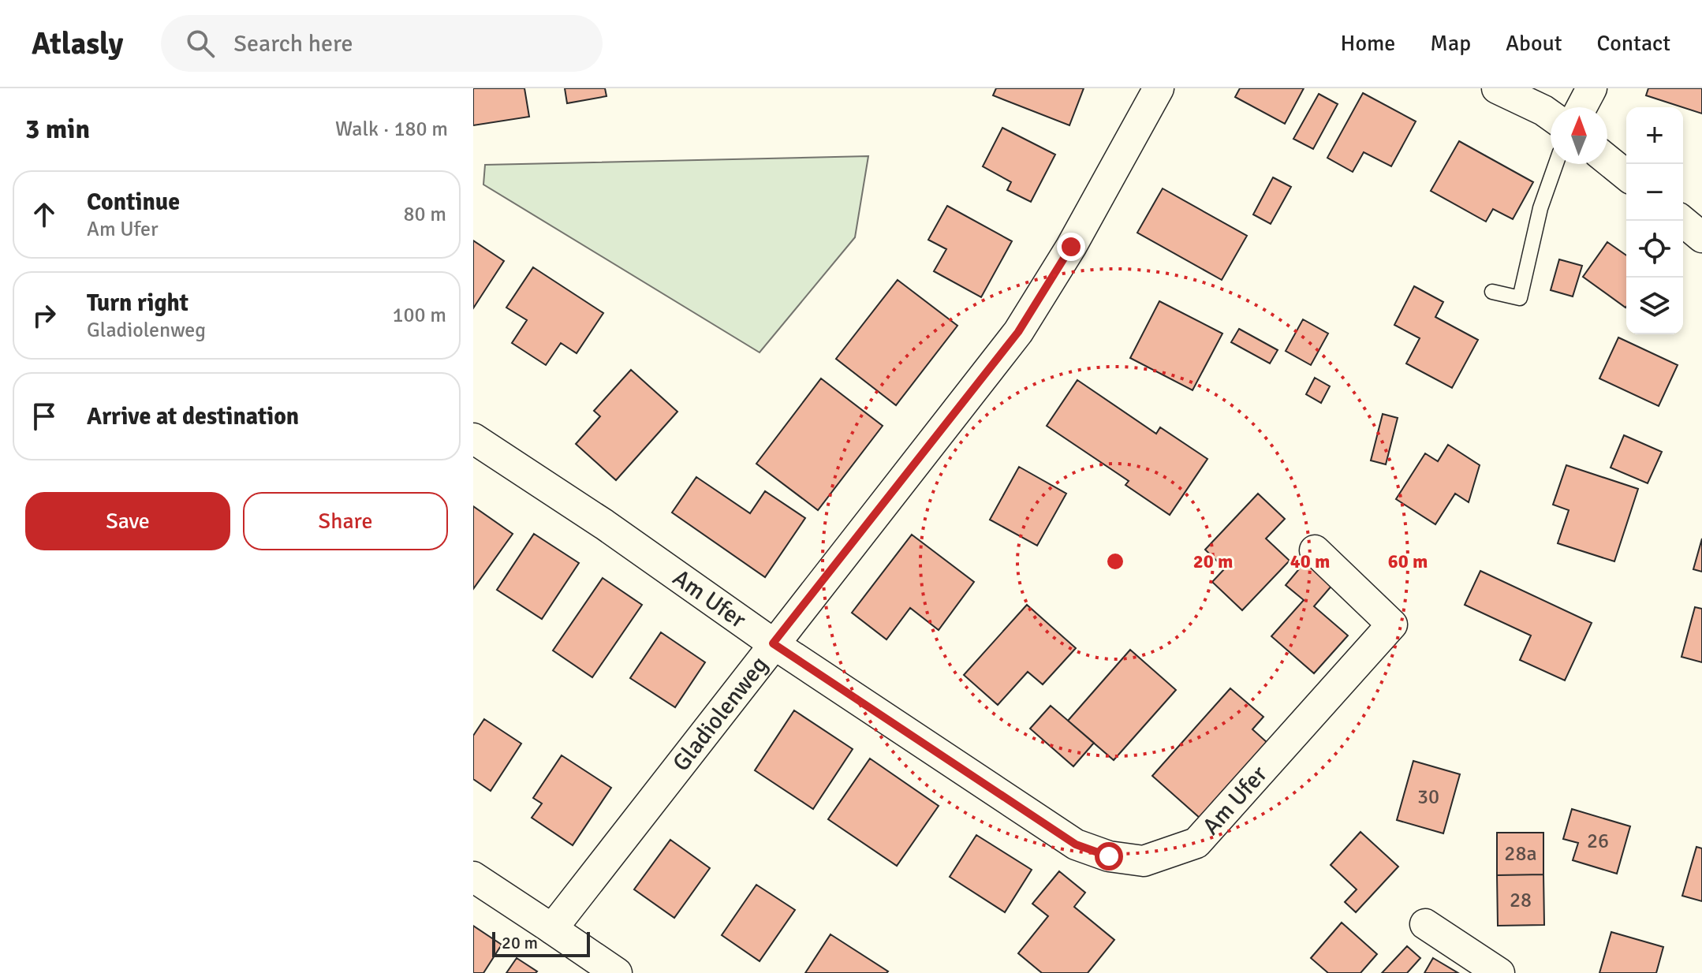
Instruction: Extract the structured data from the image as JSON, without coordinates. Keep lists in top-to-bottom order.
{
  "streets": {
    "street": ["Am Ufer", "Gladiolenweg"]
  },
  "crossings": [
    ["Am Ufer", "Gladiolenweg"]
  ],
  "house_numbers": [
    "30",
    "26",
    "28a",
    "28"
  ],
  "scale_bar": "20 m",
  "north": "top",
  "page": {
    "header": "Atlasly",
    "search": "Search here",
    "nav": [
      "Home",
      "Map",
      "About",
      "Contact"
    ],
    "heading": ["3 min", "Walk · 180 m"],
    "map_buttons": ["+", "−"],
    "list": [
      ["Continue", "Am Ufer", "80 m"],
      ["Turn right", "Gladiolenweg", "100 m"],
      "Arrive at destination"
    ],
    "buttons": ["Save", "Share"],
    "scale": "20 m"
  },
  "rings": ["20 m", "40 m", "60 m"]
}
